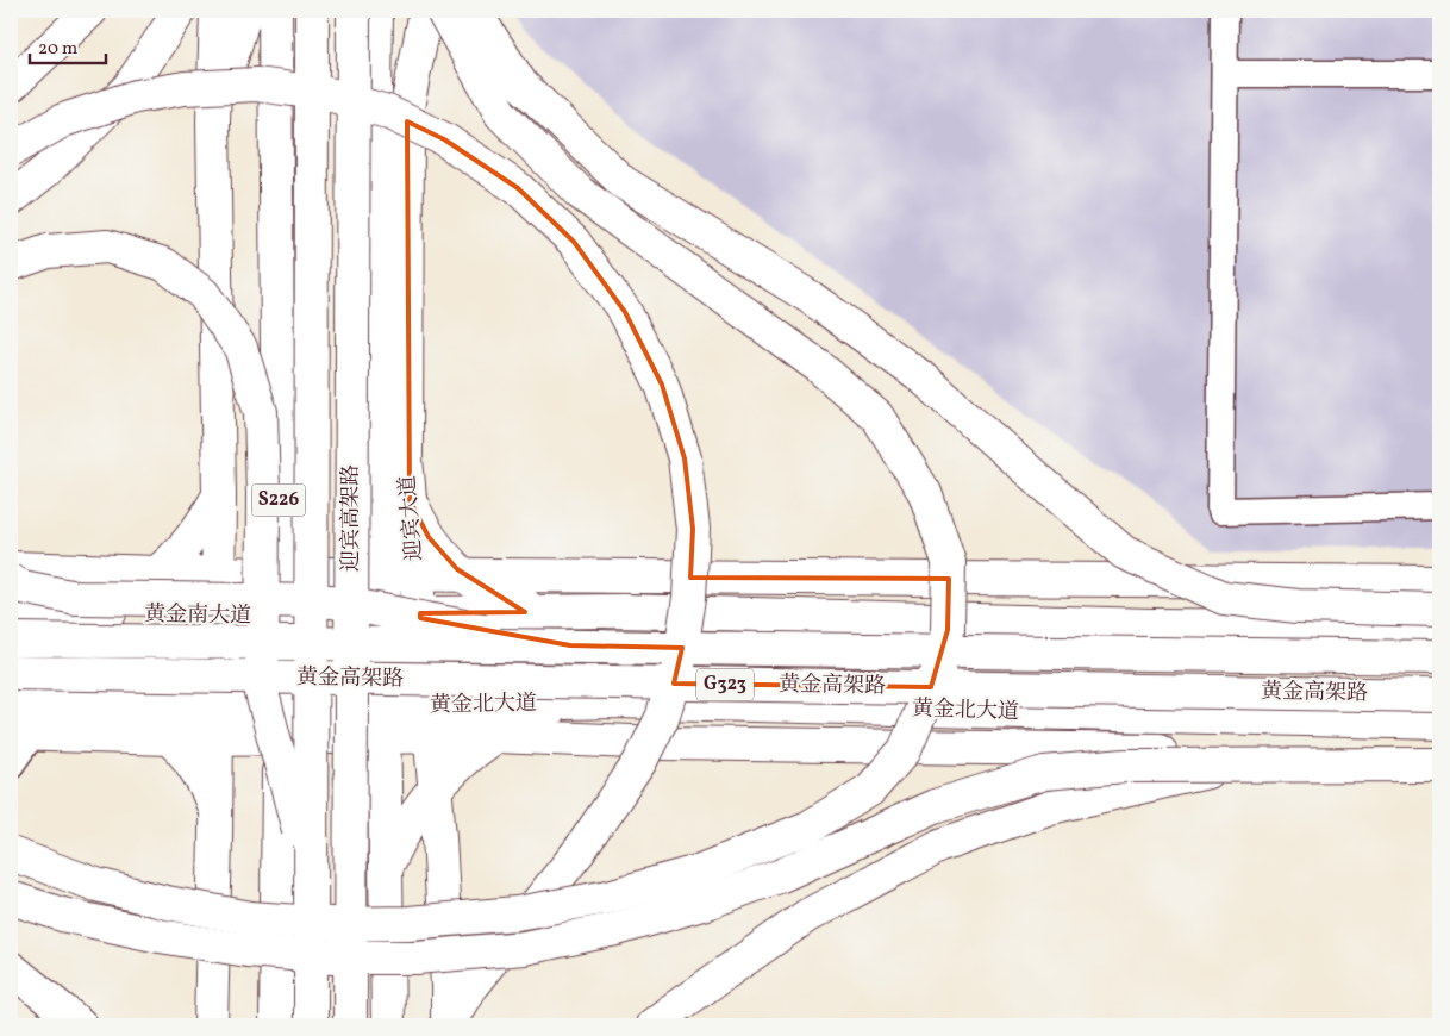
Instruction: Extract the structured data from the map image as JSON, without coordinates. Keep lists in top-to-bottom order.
{
  "streets": {
    "main road": [
      "S226",
      "迎宾高架路",
      "迎宾大道",
      "黄金南大道",
      "黄金高架路",
      "G323",
      "黄金北大道"
    ]
  },
  "crossings": [
    ["S226", "黄金南大道"],
    ["迎宾大道", "黄金南大道"],
    ["迎宾大道", "黄金北大道"]
  ],
  "scale_bar": "20 m"
}
